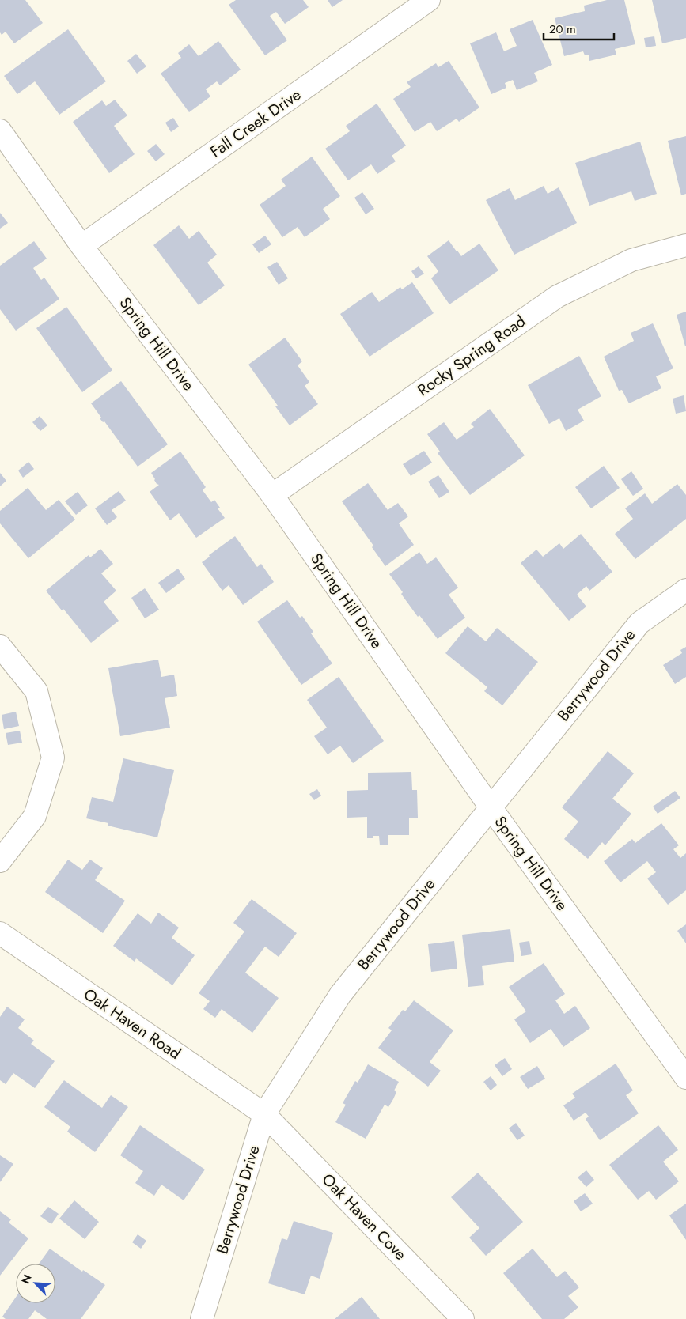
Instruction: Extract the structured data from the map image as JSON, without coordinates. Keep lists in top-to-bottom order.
{
  "streets": {
    "street": [
      "Fall Creek Drive",
      "Spring Hill Drive",
      "Rocky Spring Road",
      "Berrywood Drive",
      "Oak Haven Road",
      "Oak Haven Cove"
    ]
  },
  "crossings": [
    ["Fall Creek Drive", "Spring Hill Drive"],
    ["Spring Hill Drive", "Rocky Spring Road"],
    ["Spring Hill Drive", "Berrywood Drive"],
    ["Berrywood Drive", "Oak Haven Road"],
    ["Berrywood Drive", "Oak Haven Cove"],
    ["Oak Haven Road", "Oak Haven Cove"]
  ],
  "scale_bar": "20 m",
  "north": "top left"
}
